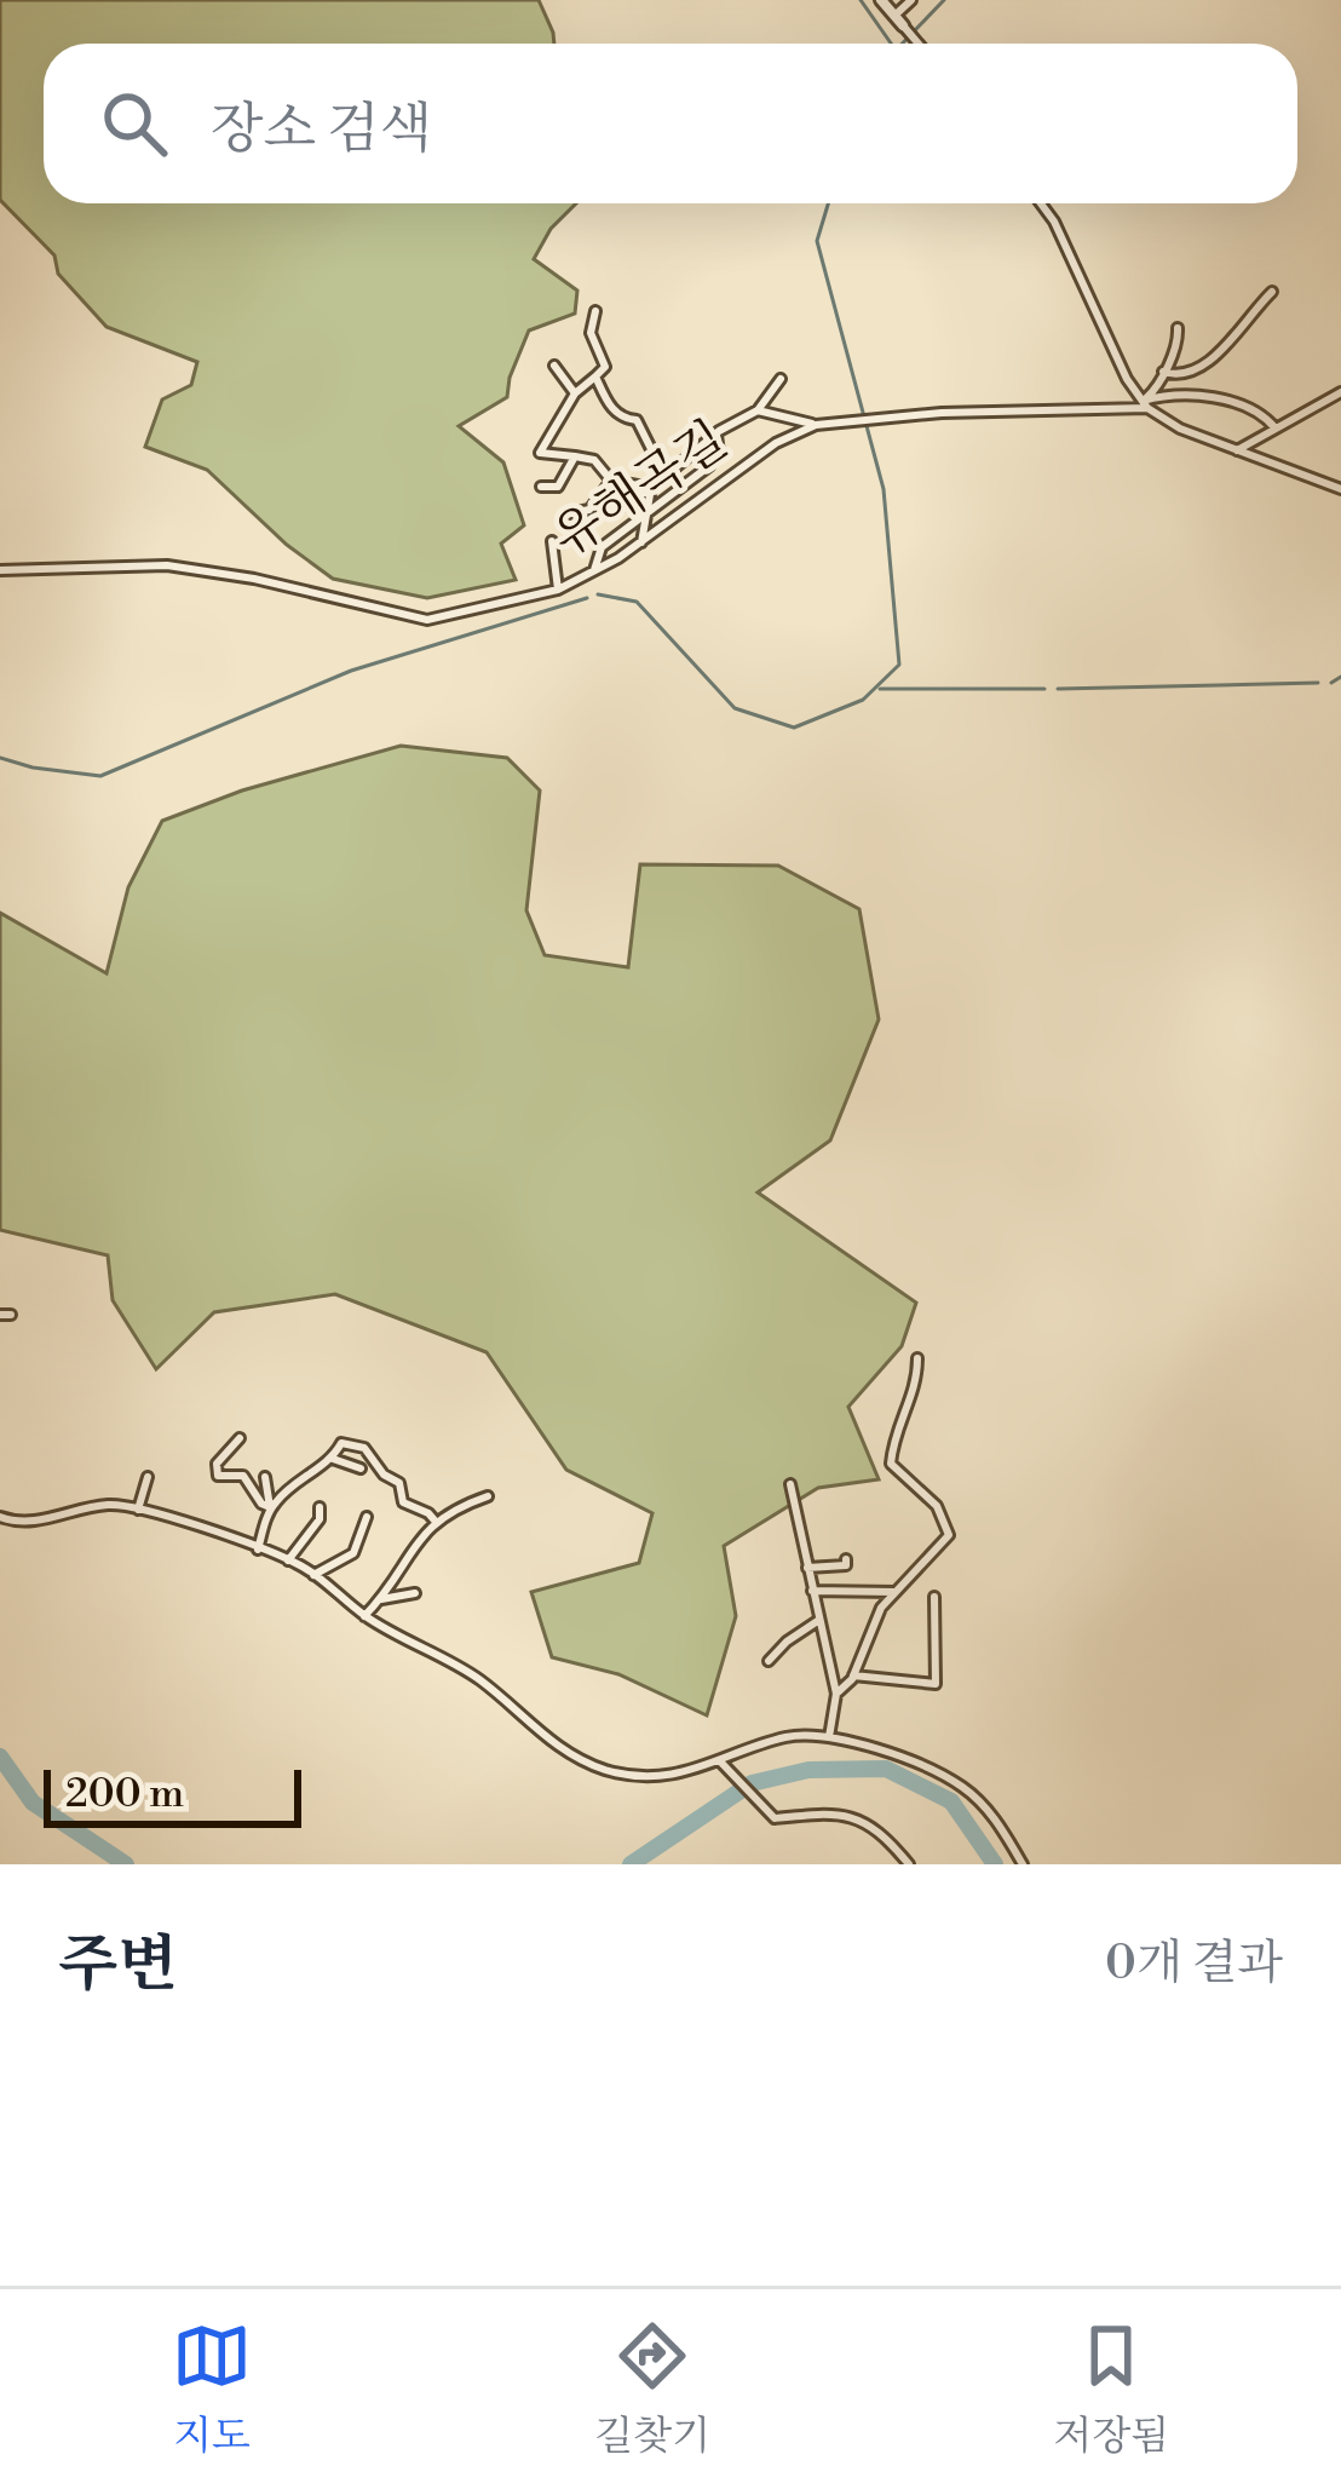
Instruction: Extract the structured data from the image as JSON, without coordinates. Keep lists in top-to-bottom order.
{
  "streets": {
    "street": ["유해곡길"]
  },
  "scale_bar": "200 m",
  "page": {
    "search": "장소 검색",
    "scale": "200 m",
    "heading": ["주변", "0개 결과"],
    "nav": ["지도", "길찾기", "저장됨"]
  }
}
